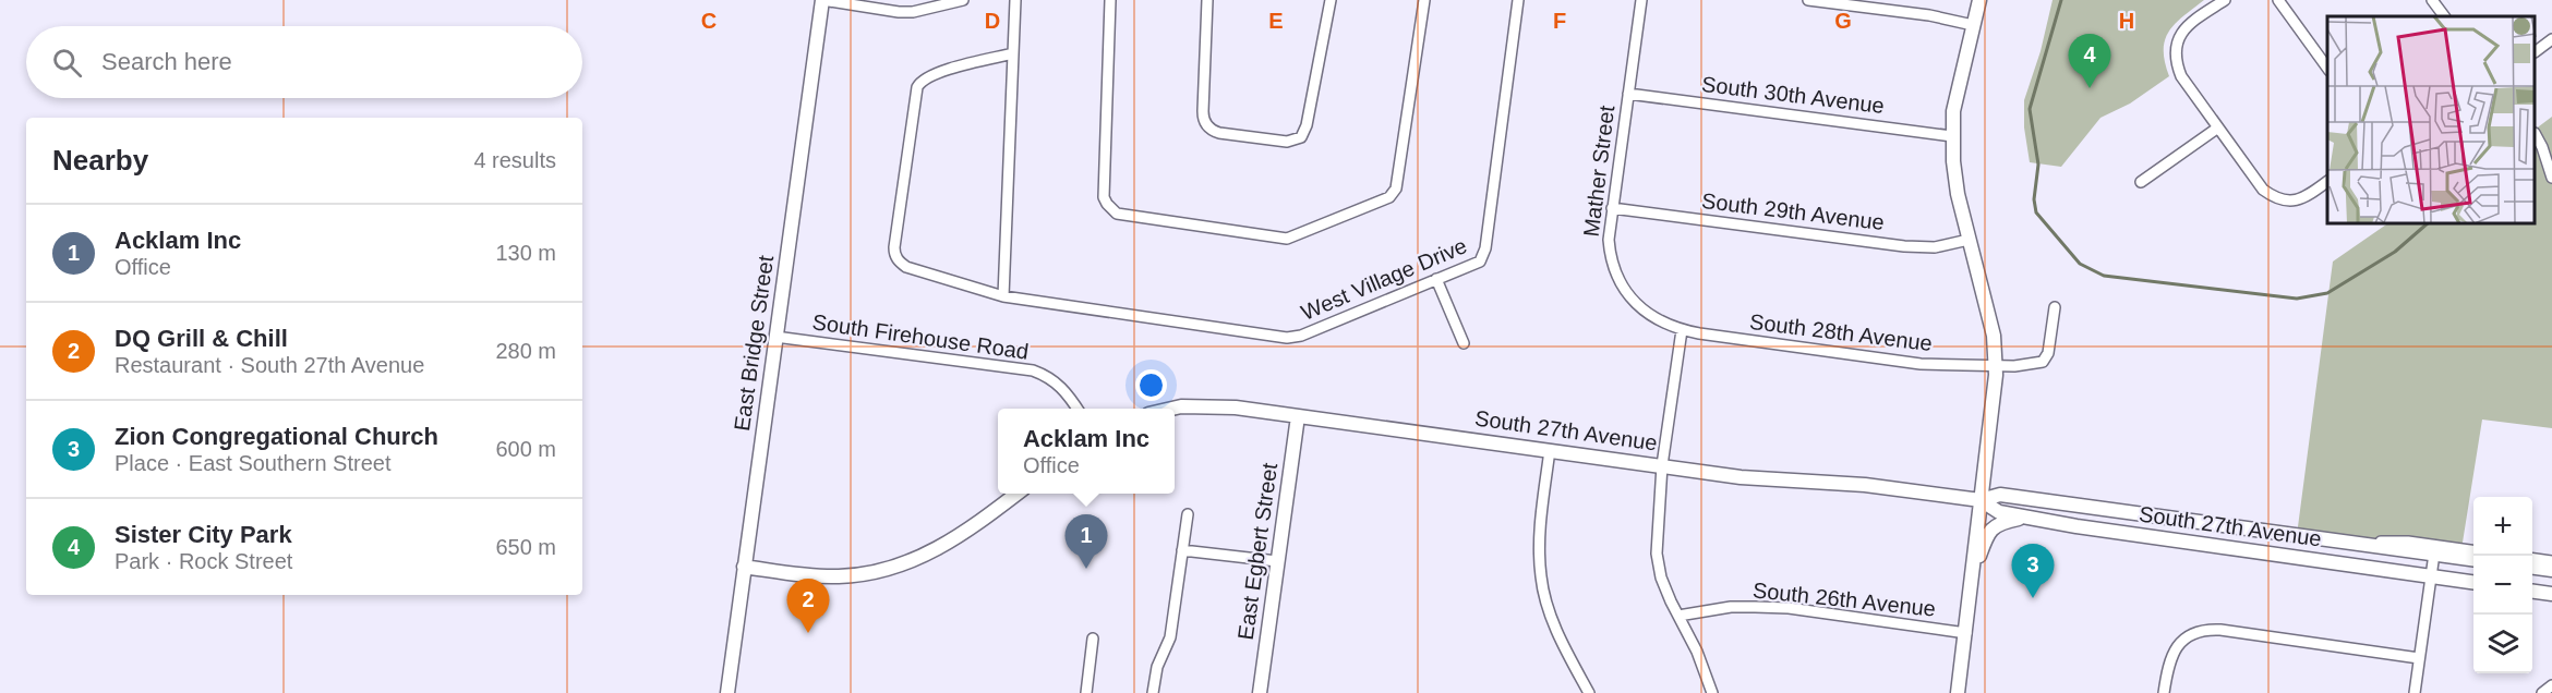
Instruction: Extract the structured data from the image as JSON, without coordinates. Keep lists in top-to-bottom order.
{
  "streets": {
    "main road": ["East Bridge Street", "South 27th Avenue", "East Egbert Street"],
    "street": [
      "South 30th Avenue",
      "Mather Street",
      "South 29th Avenue",
      "West Village Drive",
      "South 28th Avenue",
      "South Firehouse Road",
      "South 26th Avenue"
    ]
  },
  "crossings": [
    ["South 30th Avenue", "Mather Street"],
    ["Mather Street", "South 29th Avenue"],
    ["Mather Street", "South 28th Avenue"],
    ["South Firehouse Road", "East Bridge Street"],
    ["South 27th Avenue", "East Egbert Street"]
  ],
  "page": {
    "search": "Search here",
    "pins": [
      "4",
      "1",
      "3",
      "2"
    ],
    "heading": ["Nearby", "4 results"],
    "list": [
      {
        "mark": "1",
        "name": "Acklam Inc",
        "note": "Office",
        "value": "130 m"
      },
      {
        "mark": "2",
        "name": "DQ Grill & Chill",
        "note": "Restaurant · South 27th Avenue",
        "value": "280 m"
      },
      {
        "mark": "3",
        "name": "Zion Congregational Church",
        "note": "Place · East Southern Street",
        "value": "600 m"
      },
      {
        "mark": "4",
        "name": "Sister City Park",
        "note": "Park · Rock Street",
        "value": "650 m"
      }
    ],
    "popup": ["Acklam Inc", "Office"],
    "map_buttons": ["+", "−"]
  },
  "grid": {
    "columns": [
      "C",
      "D",
      "E",
      "F",
      "G",
      "H"
    ]
  }
}
